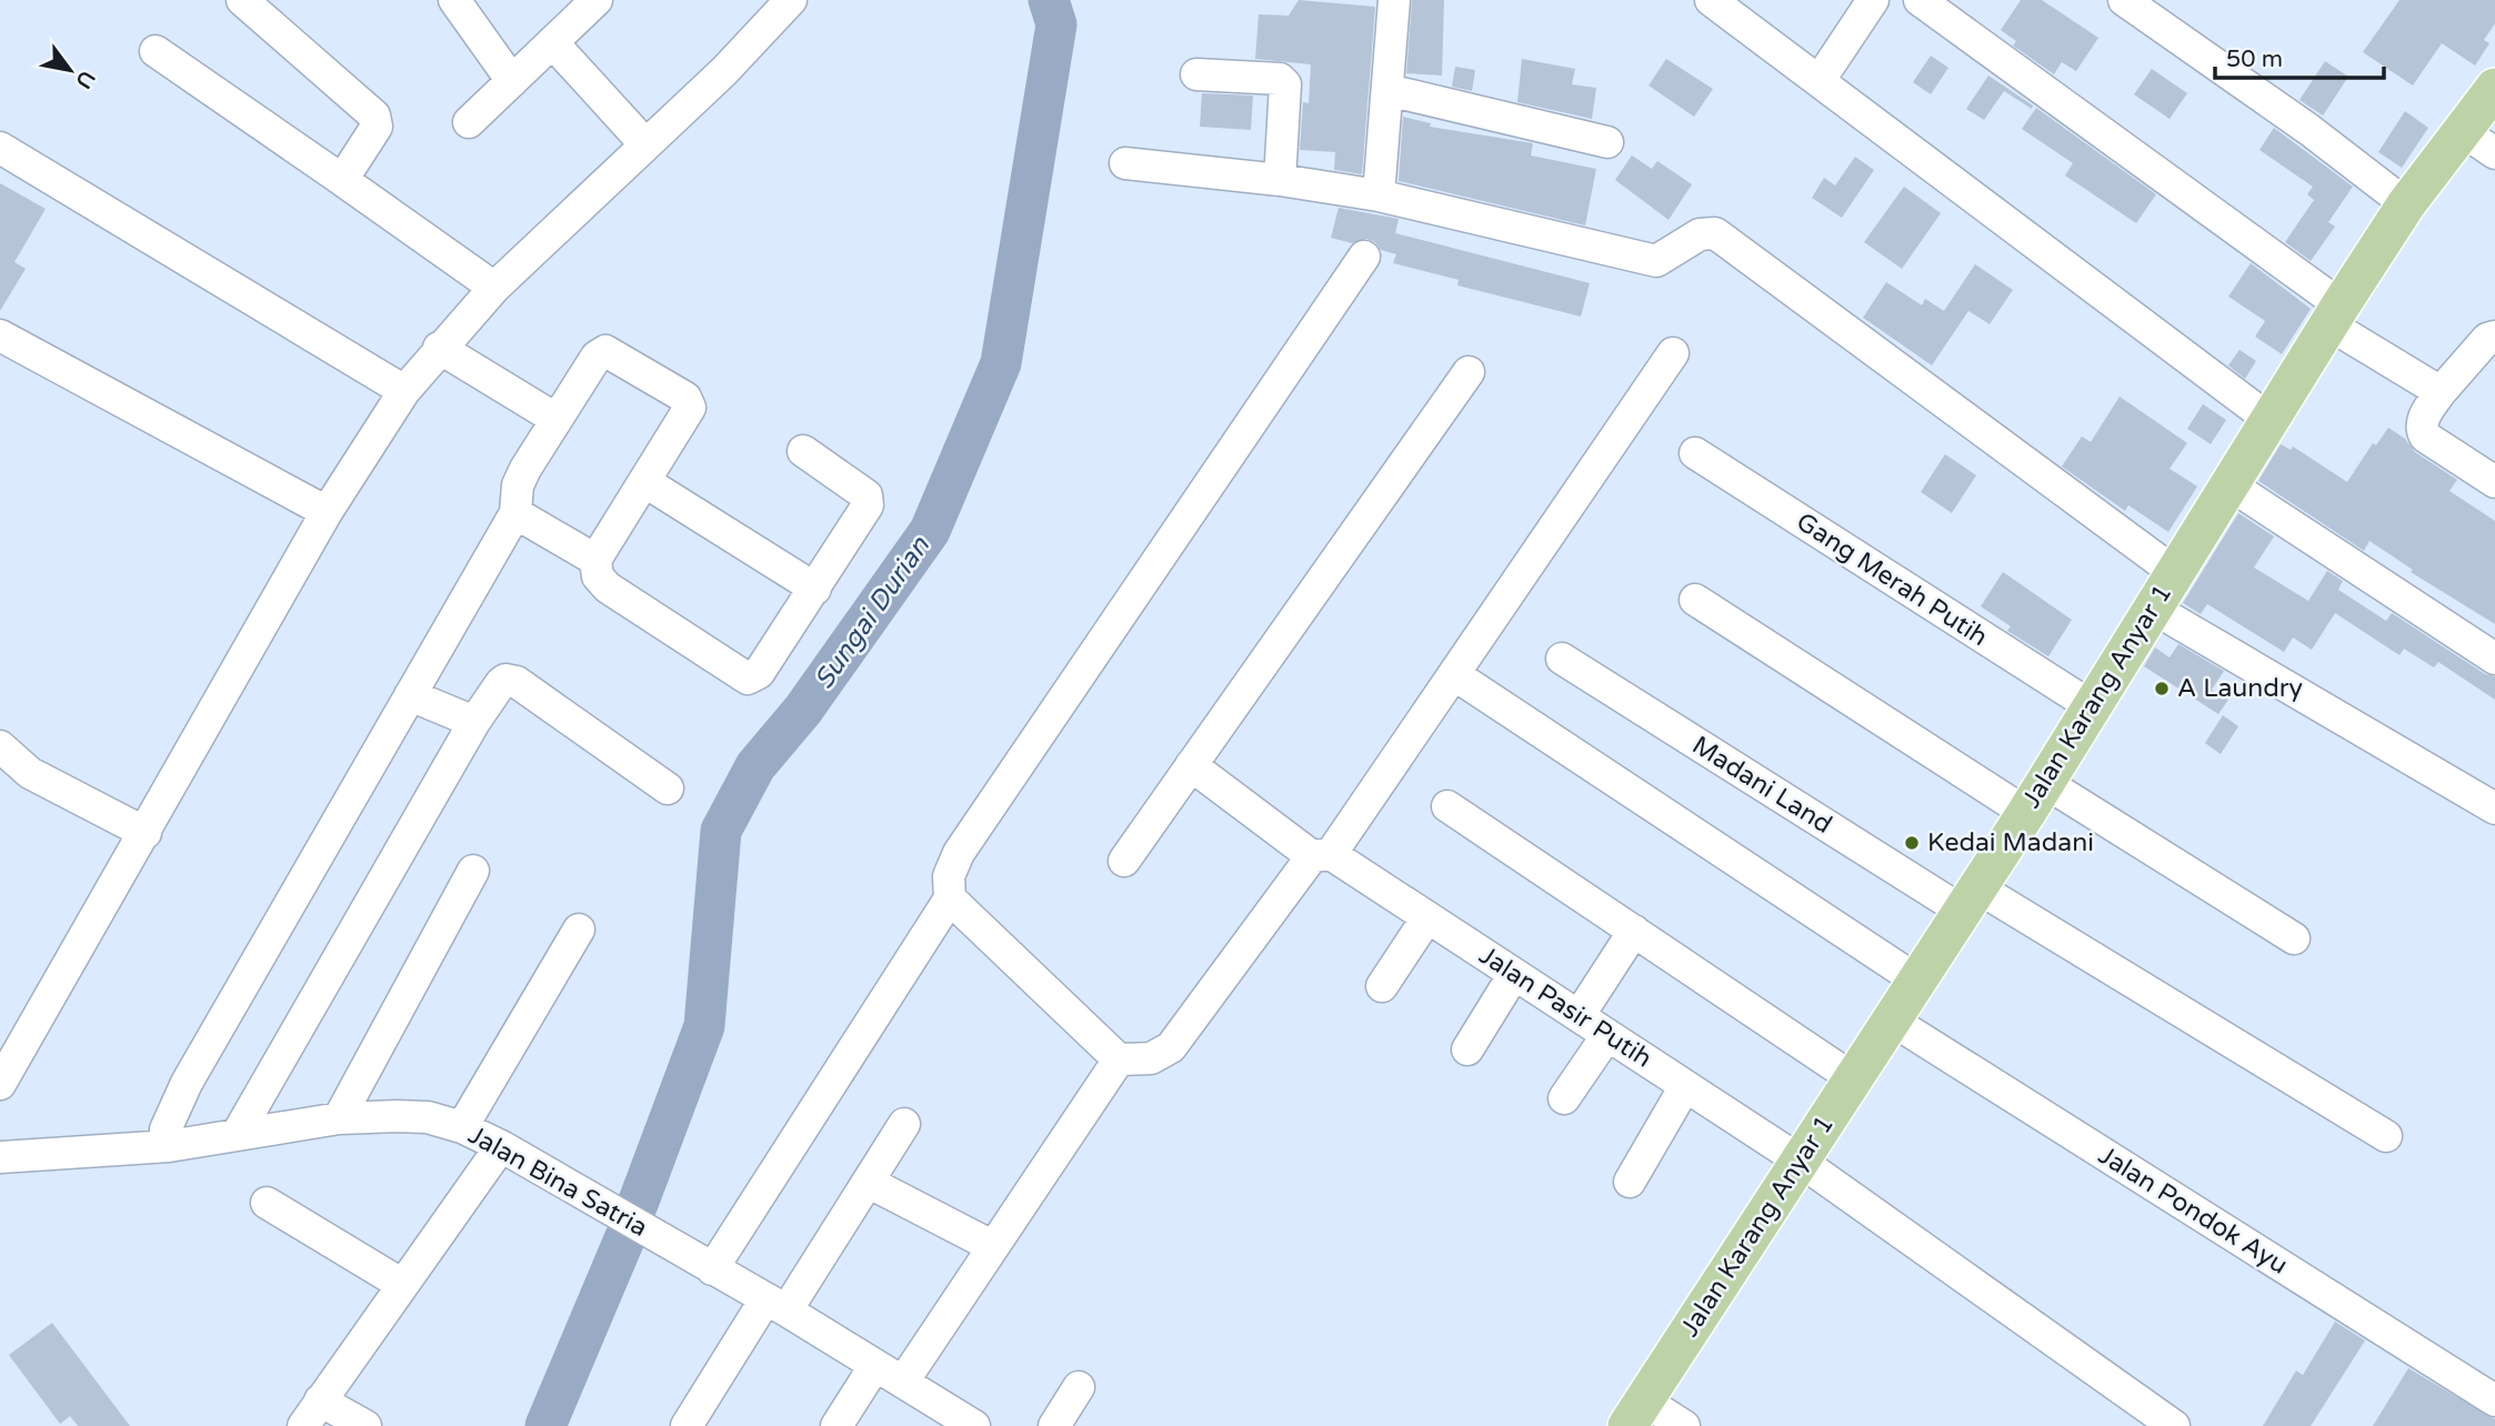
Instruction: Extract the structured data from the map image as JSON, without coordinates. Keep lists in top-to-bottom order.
{
  "streets": {
    "main road": ["Jalan Karang Anyar 1"],
    "street": [
      "Gang Merah Putih",
      "Madani Land",
      "Jalan Pasir Putih",
      "Jalan Bina Satria",
      "Jalan Pondok Ayu"
    ]
  },
  "crossings": [
    ["Gang Merah Putih", "Jalan Karang Anyar 1"],
    ["Jalan Karang Anyar 1", "Madani Land"],
    ["Jalan Karang Anyar 1", "Jalan Pasir Putih"],
    ["Jalan Karang Anyar 1", "Jalan Pondok Ayu"]
  ],
  "water": ["Sungai Durian"],
  "places": ["A Laundry", "Kedai Madani"],
  "scale_bar": "50 m",
  "north": "bottom right"
}
